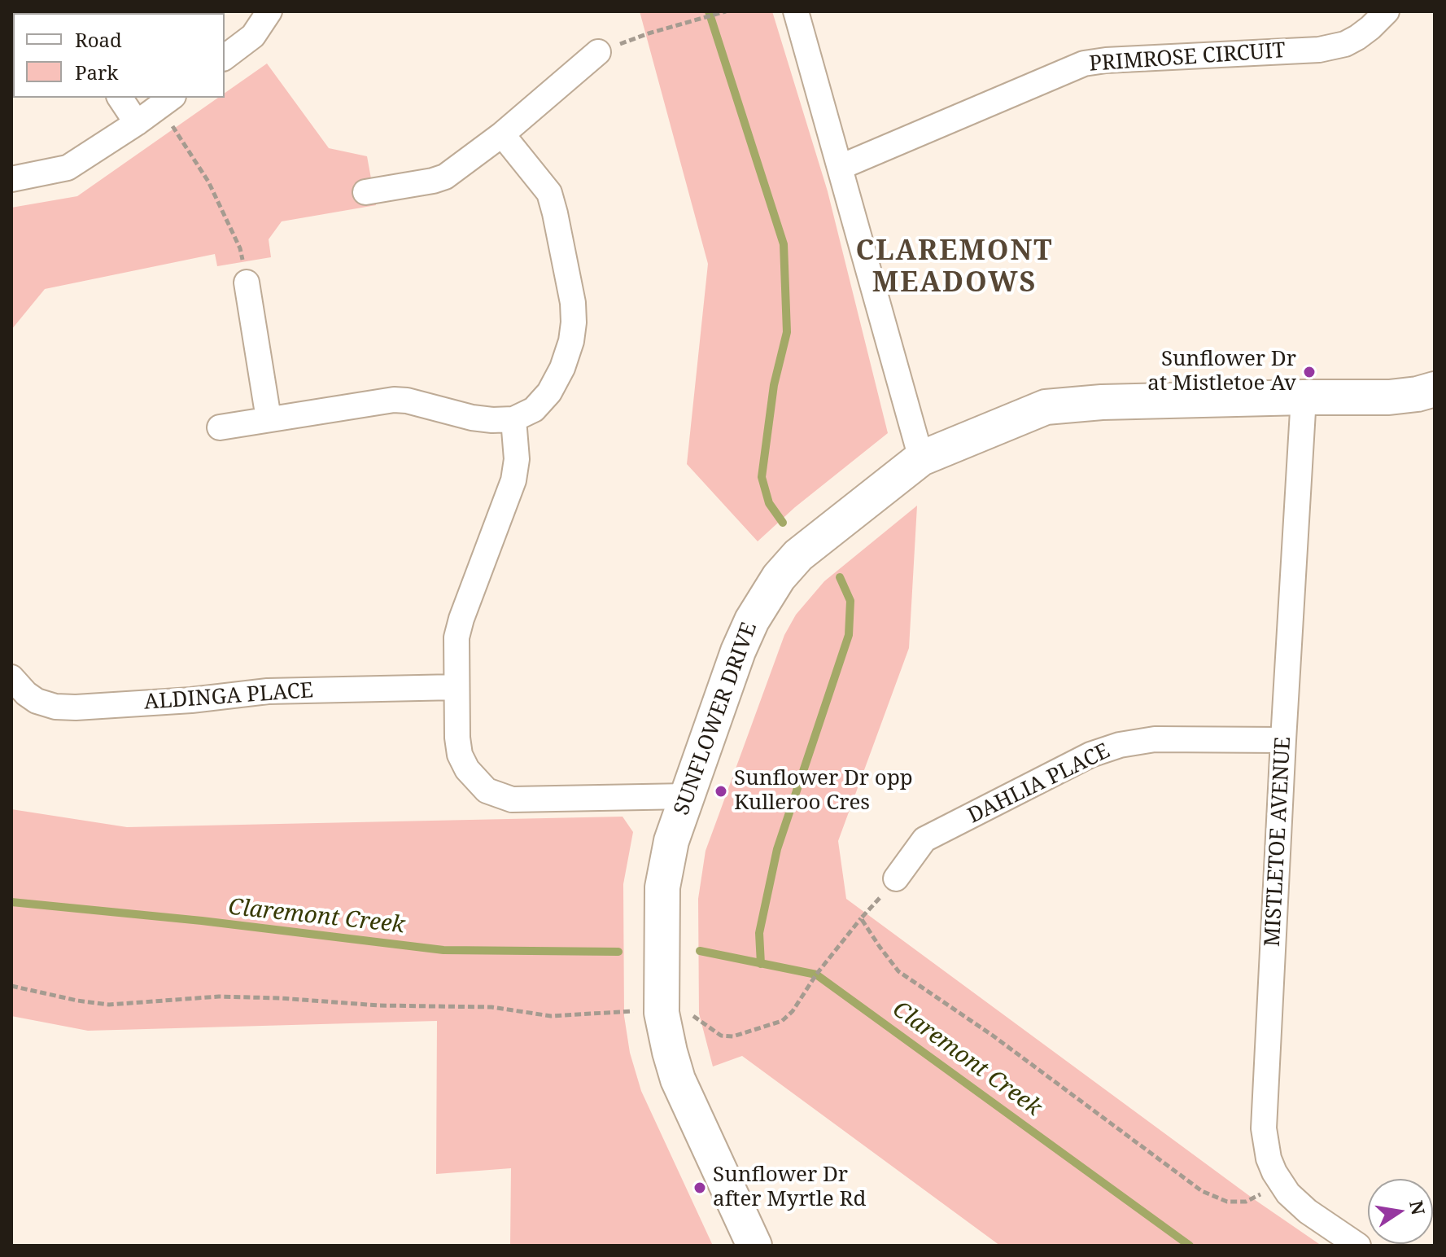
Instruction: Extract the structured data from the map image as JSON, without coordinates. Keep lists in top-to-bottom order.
{
  "streets": {
    "street": [
      "PRIMROSE CIRCUIT",
      "ALDINGA PLACE",
      "SUNFLOWER DRIVE",
      "DAHLIA PLACE",
      "MISTLETOE AVENUE"
    ]
  },
  "crossings": [
    ["SUNFLOWER DRIVE", "MISTLETOE AVENUE"],
    ["DAHLIA PLACE", "MISTLETOE AVENUE"]
  ],
  "districts": ["CLAREMONT MEADOWS"],
  "water": ["Claremont Creek"],
  "places": ["Sunflower Dr at Mistletoe Av", "Sunflower Dr opp Kulleroo Cres", "Sunflower Dr after Myrtle Rd"],
  "legend": ["Road", "Park"],
  "north": "right"
}
